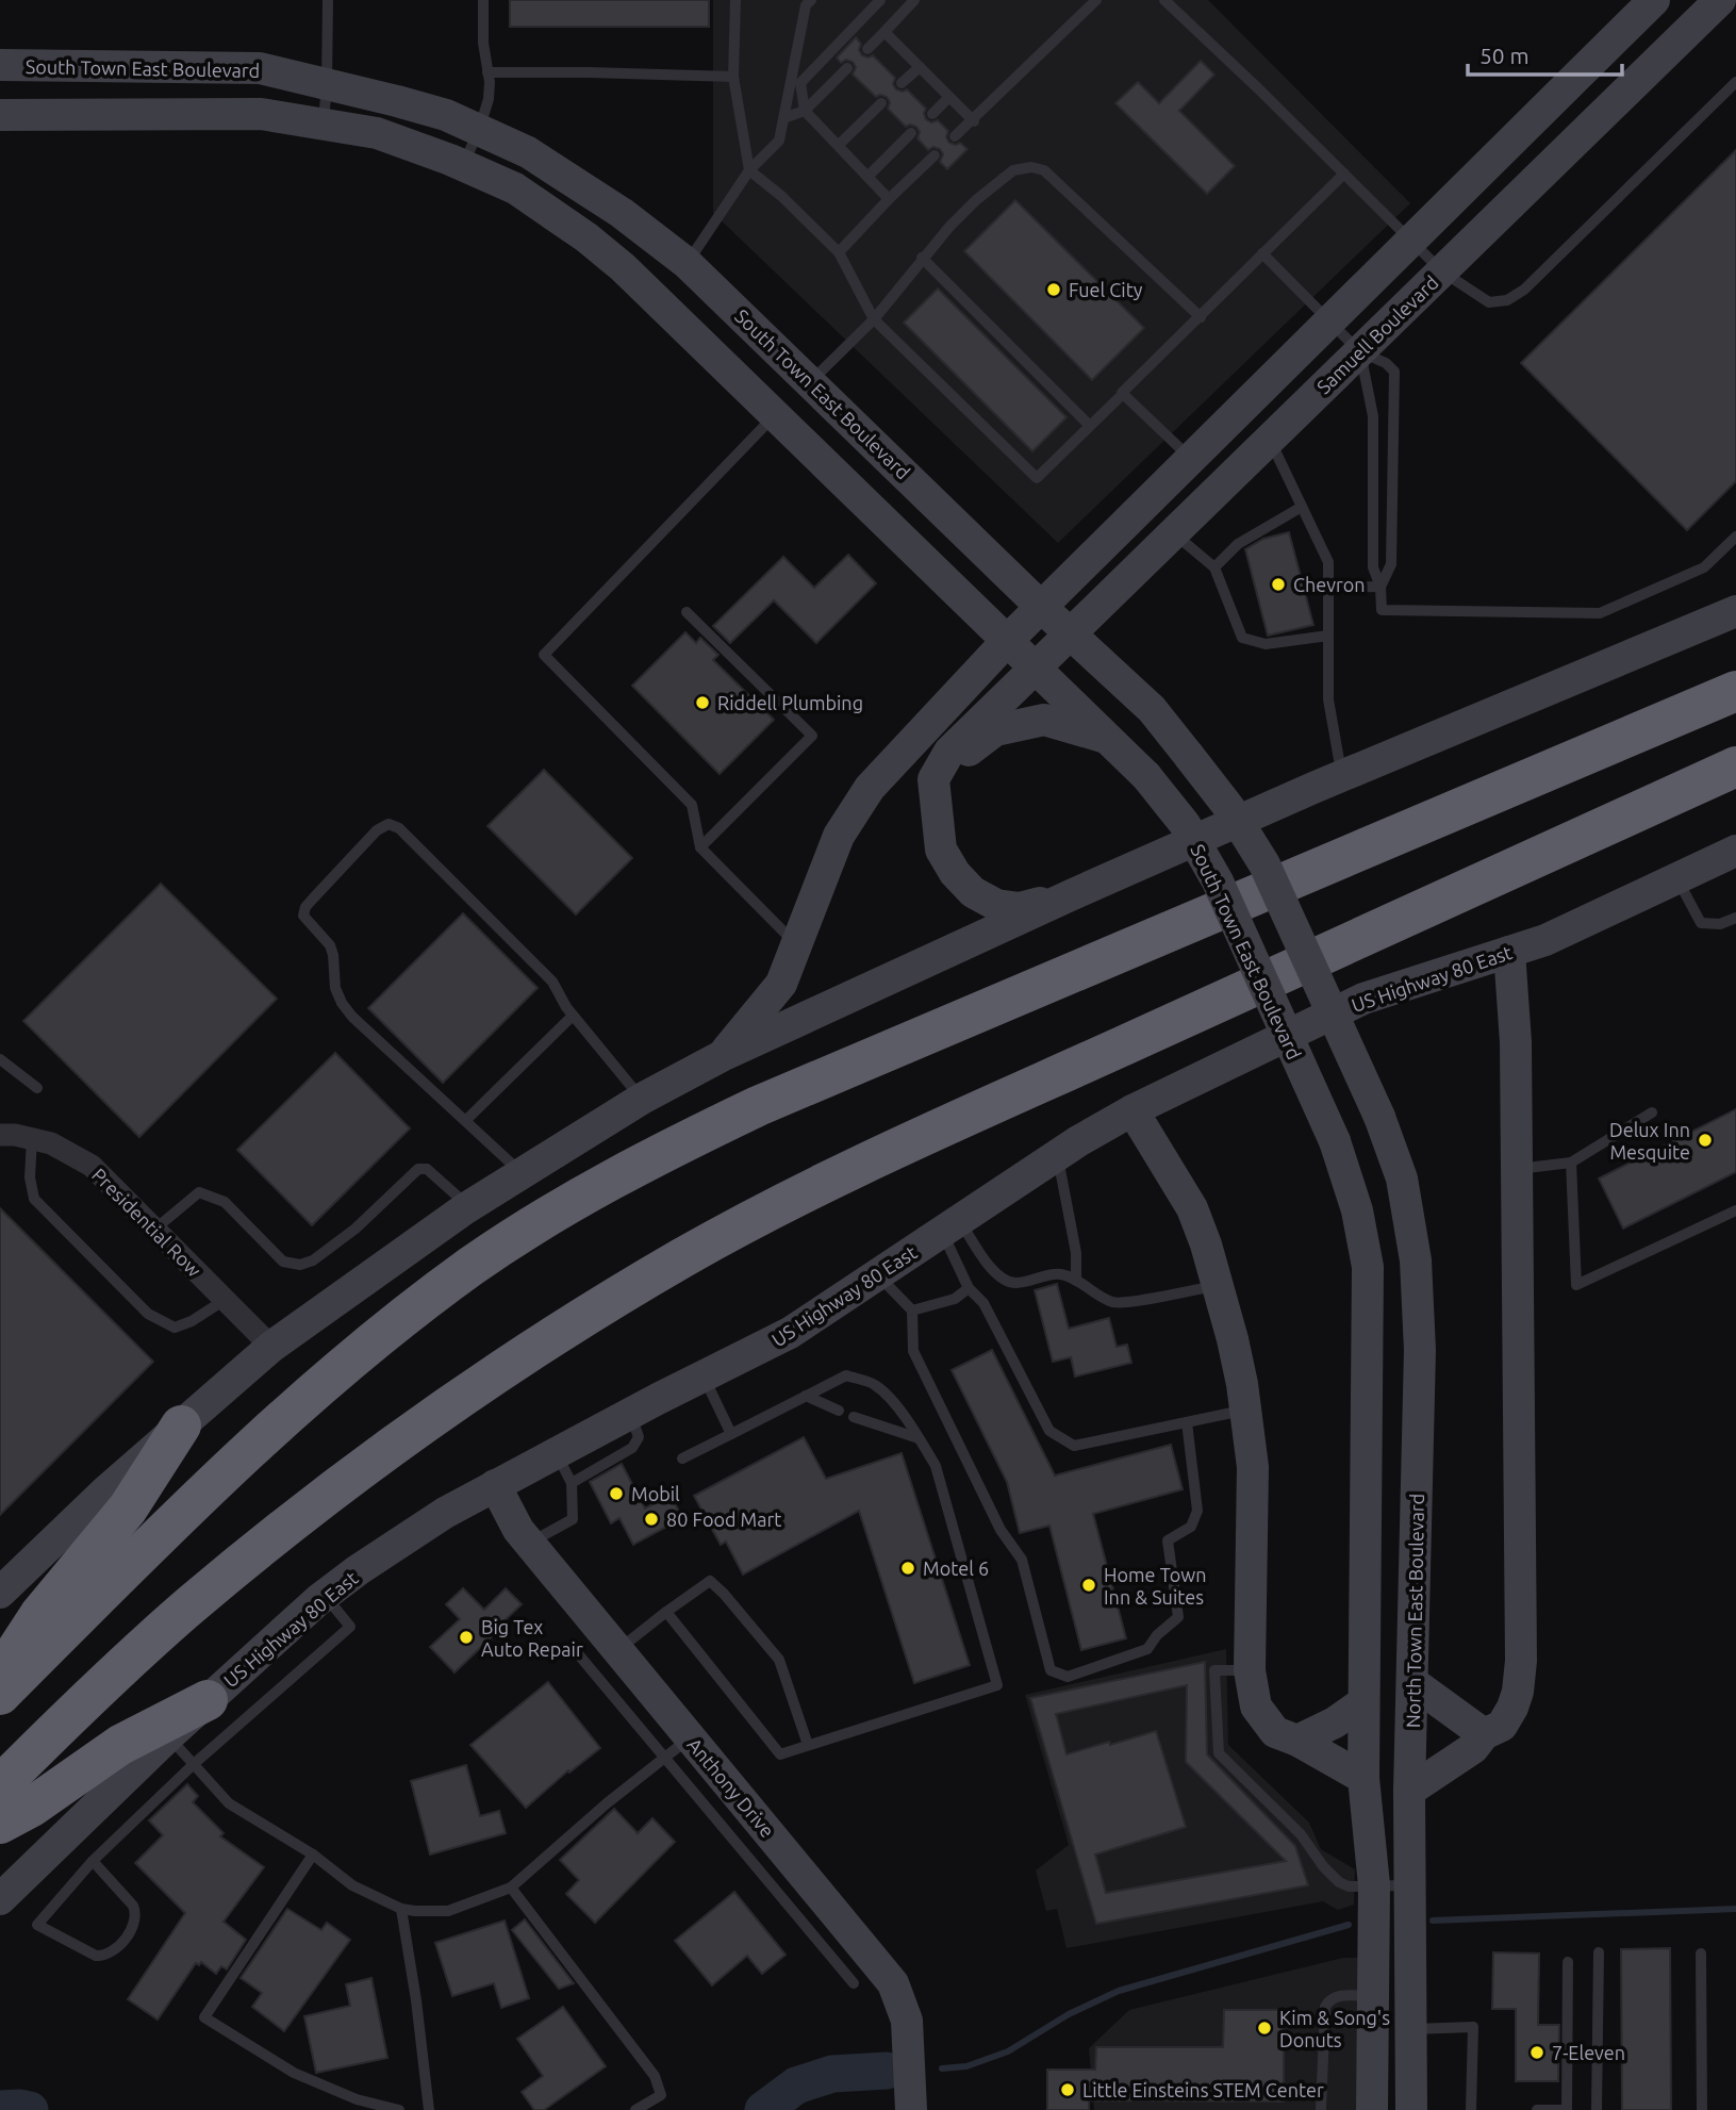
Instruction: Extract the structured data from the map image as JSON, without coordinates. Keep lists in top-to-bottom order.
{
  "streets": {
    "main road": [
      "South Town East Boulevard",
      "Samuell Boulevard",
      "US Highway 80 East",
      "North Town East Boulevard",
      "Anthony Drive"
    ],
    "street": ["Presidential Row"]
  },
  "crossings": [
    ["South Town East Boulevard", "Samuell Boulevard"],
    ["South Town East Boulevard", "North Town East Boulevard"],
    ["US Highway 80 East", "Anthony Drive"]
  ],
  "places": [
    "Fuel City",
    "Chevron",
    "Riddell Plumbing",
    "Delux Inn Mesquite",
    "Mobil",
    "80 Food Mart",
    "Motel 6",
    "Home Town Inn & Suites",
    "Big Tex Auto Repair",
    "Kim & Song's Donuts",
    "7-Eleven",
    "Little Einsteins STEM Center"
  ],
  "scale_bar": "50 m"
}
